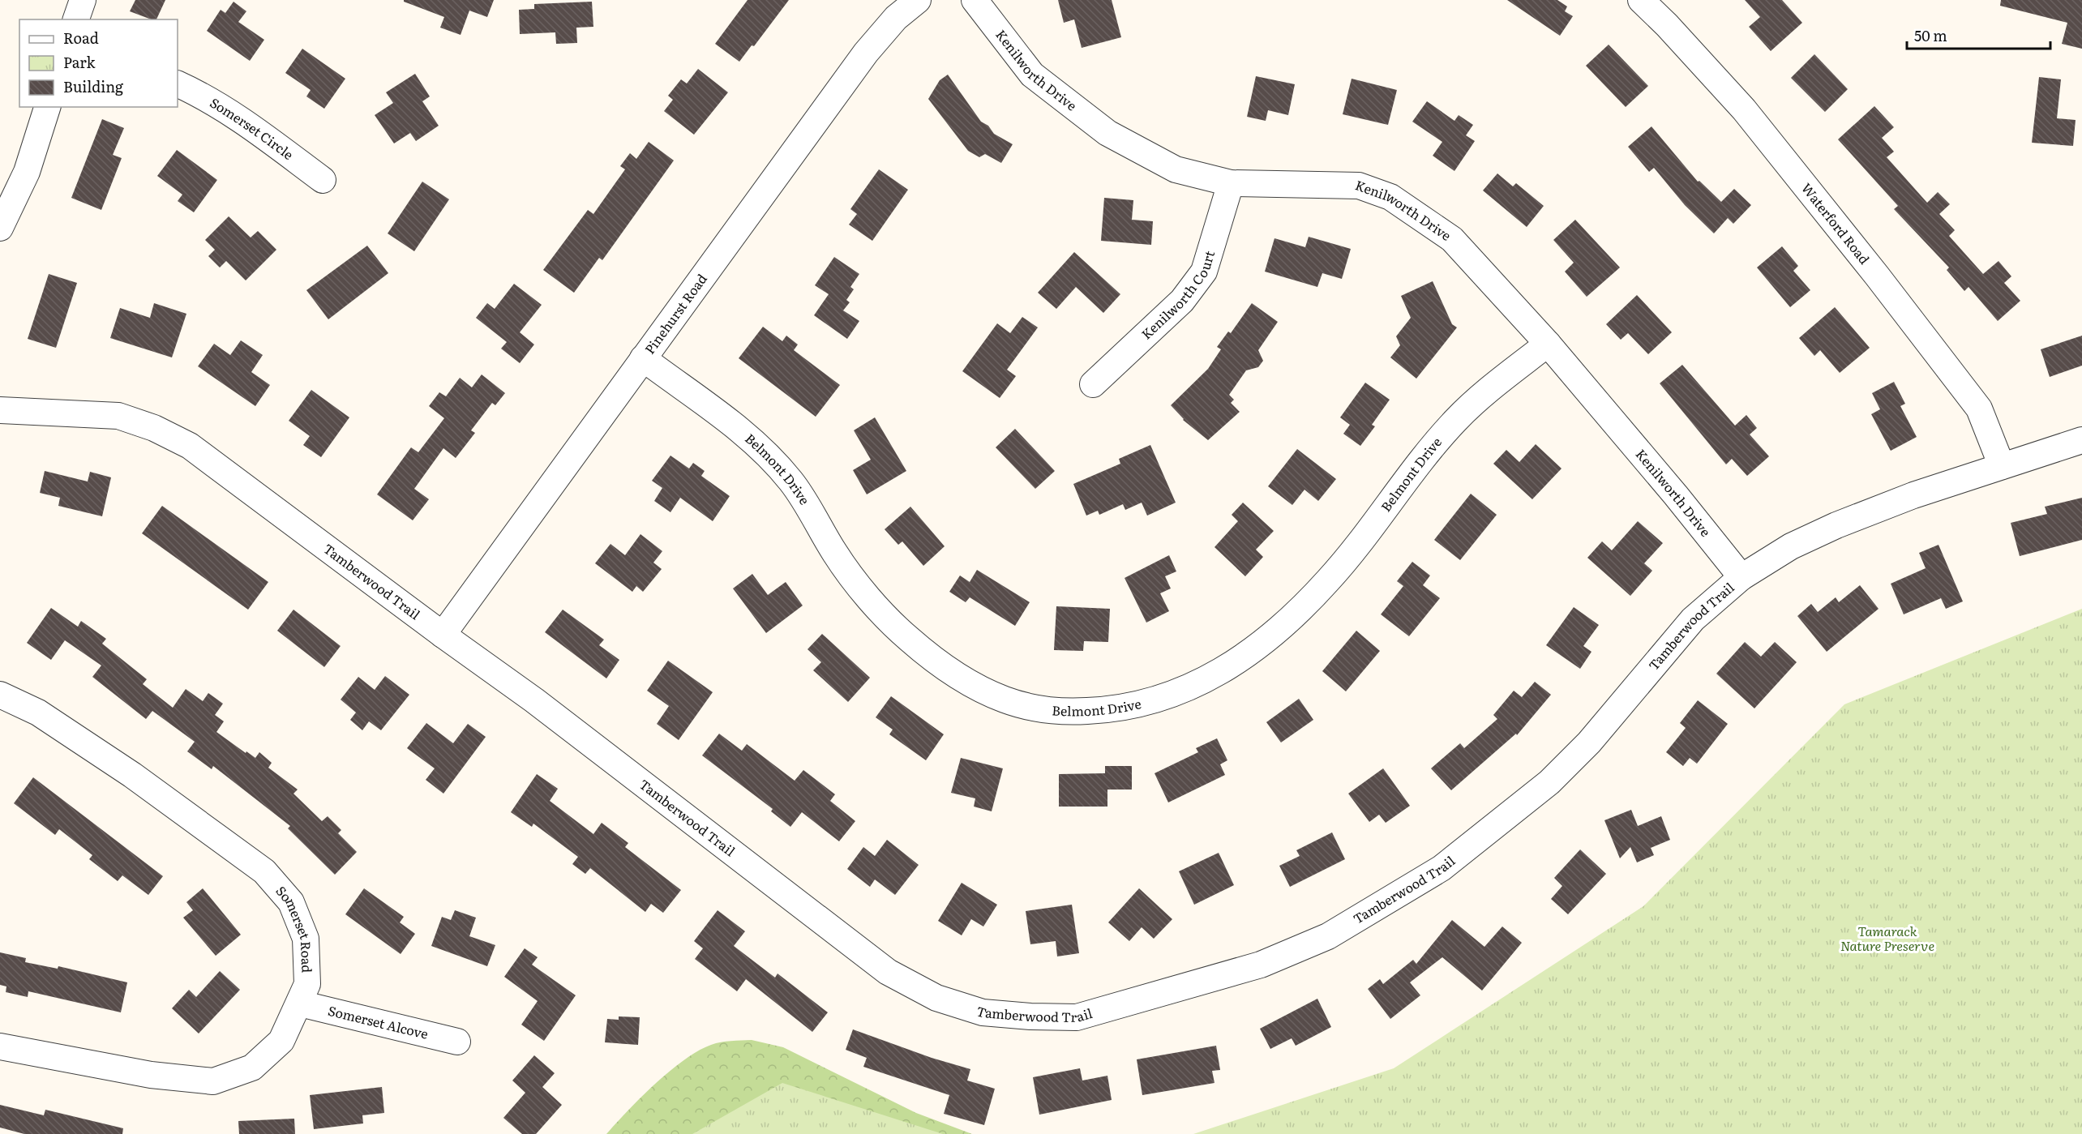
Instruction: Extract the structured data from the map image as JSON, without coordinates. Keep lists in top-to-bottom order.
{
  "streets": {
    "street": [
      "Kenilworth Drive",
      "Somerset Circle",
      "Waterford Road",
      "Kenilworth Court",
      "Pinehurst Road",
      "Belmont Drive",
      "Tamberwood Trail",
      "Somerset Road",
      "Somerset Alcove"
    ]
  },
  "crossings": [
    ["Kenilworth Drive", "Kenilworth Court"],
    ["Kenilworth Drive", "Belmont Drive"],
    ["Kenilworth Drive", "Tamberwood Trail"],
    ["Waterford Road", "Tamberwood Trail"],
    ["Pinehurst Road", "Belmont Drive"],
    ["Pinehurst Road", "Tamberwood Trail"],
    ["Somerset Road", "Somerset Alcove"]
  ],
  "parks": ["Tamarack Nature Preserve"],
  "legend": ["Road", "Park", "Building"],
  "scale_bar": "50 m"
}
